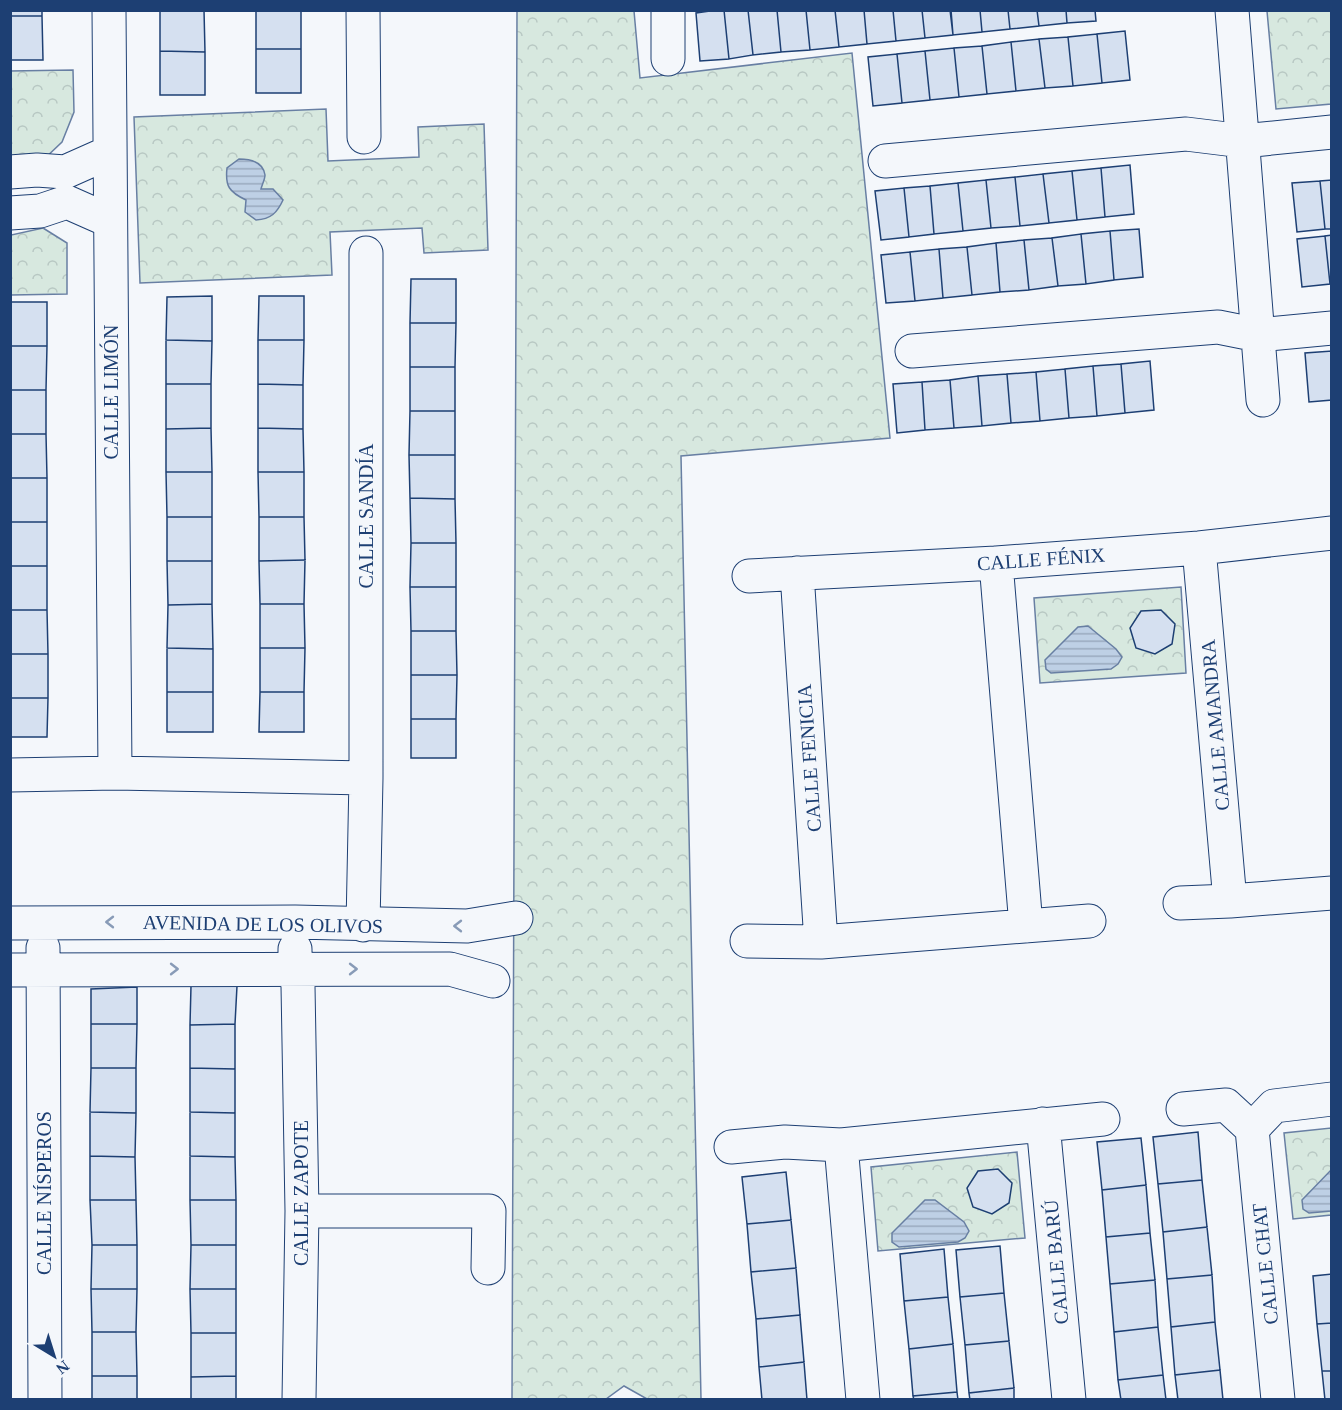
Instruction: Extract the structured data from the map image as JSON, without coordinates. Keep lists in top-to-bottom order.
{
  "streets": {
    "street": [
      "CALLE LIMÓN",
      "CALLE SANDÍA",
      "CALLE FÉNIX",
      "CALLE AMANDRA",
      "CALLE FENICIA",
      "AVENIDA DE LOS OLIVOS",
      "CALLE NÍSPEROS",
      "CALLE ZAPOTE",
      "CALLE BARÚ",
      "CALLE CHAT"
    ]
  },
  "crossings": [
    ["CALLE SANDÍA", "AVENIDA DE LOS OLIVOS"],
    ["CALLE FÉNIX", "CALLE AMANDRA"],
    ["CALLE FÉNIX", "CALLE FENICIA"],
    ["AVENIDA DE LOS OLIVOS", "CALLE NÍSPEROS"],
    ["AVENIDA DE LOS OLIVOS", "CALLE ZAPOTE"]
  ],
  "north": "bottom right"
}
